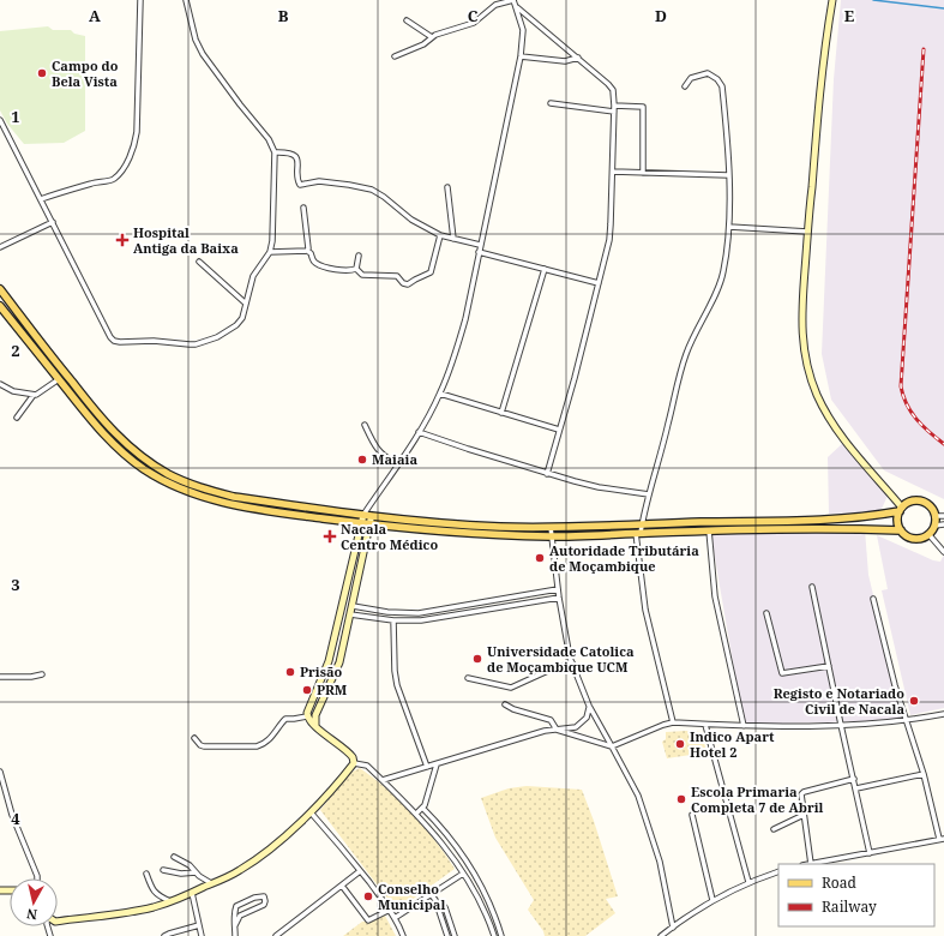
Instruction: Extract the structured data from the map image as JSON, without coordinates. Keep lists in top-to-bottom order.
{
  "places": {
    "other": [
      "Campo do Bela Vista",
      "Maiaia",
      "Autoridade Tributária de Moçambique",
      "Universidade Catolica de Moçambique UCM",
      "Prisão",
      "PRM",
      "Registo e Notariado Civil de Nacala",
      "Indico Apart Hotel 2",
      "Escola Primaria Completa 7 de Abril",
      "Conselho Municipal"
    ],
    "health": ["Hospital Antiga da Baixa", "Nacala Centro Médico"]
  },
  "legend": ["Road", "Railway"],
  "north": "bottom",
  "grid": {
    "columns": [
      "A",
      "B",
      "C",
      "D",
      "E"
    ],
    "rows": [
      "1",
      "2",
      "3",
      "4"
    ]
  }
}
